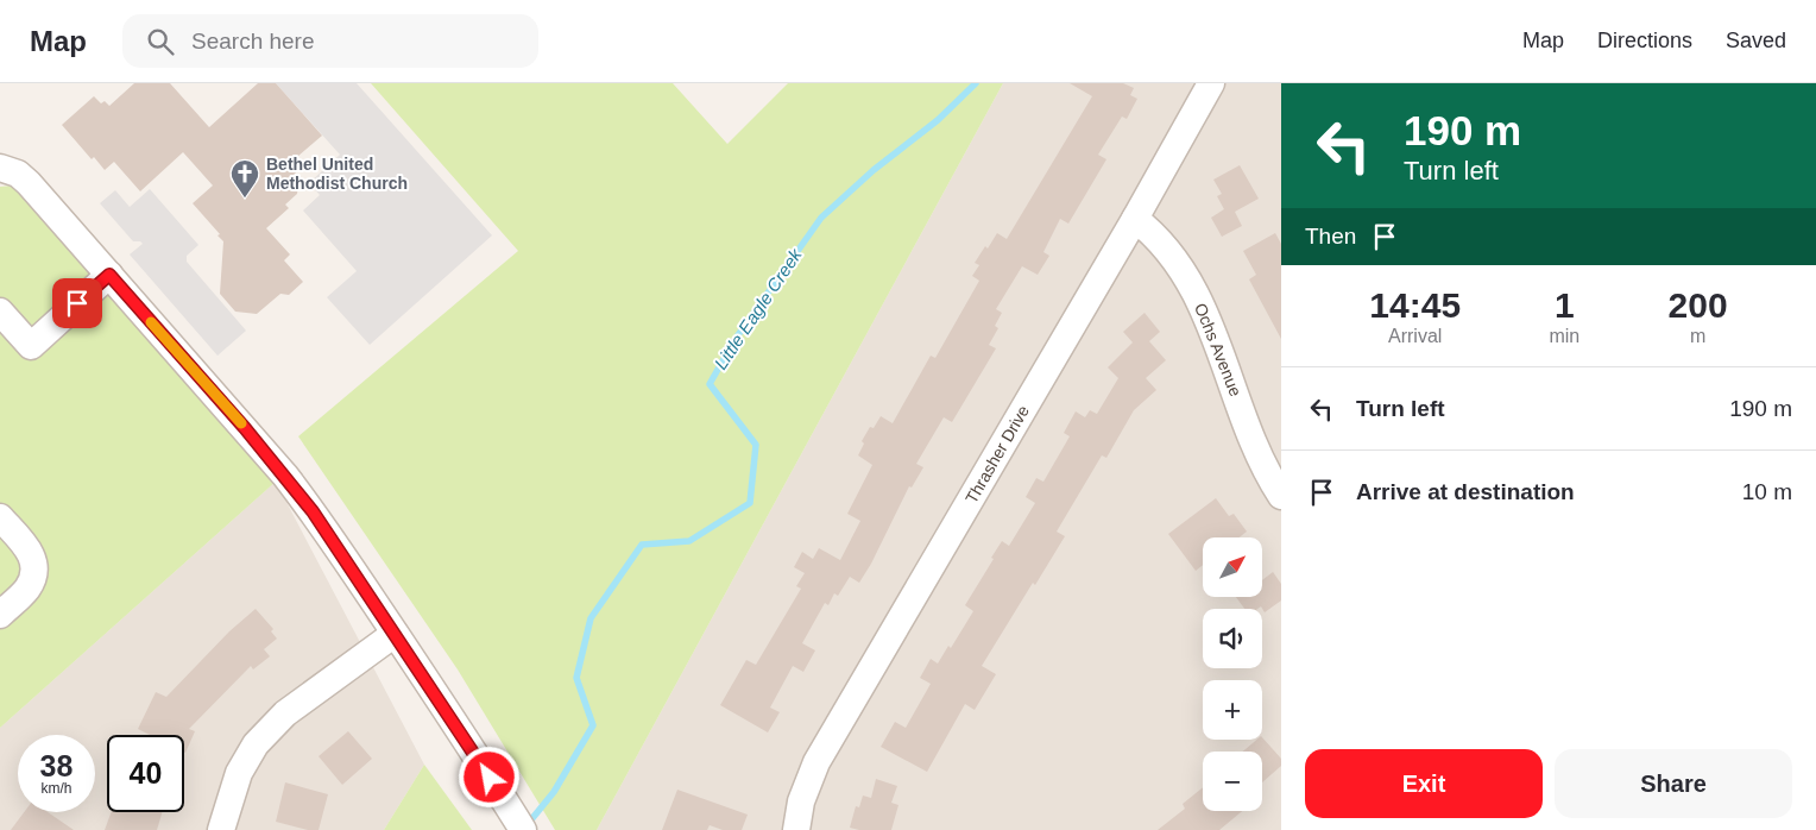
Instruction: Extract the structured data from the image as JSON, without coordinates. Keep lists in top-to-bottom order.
{
  "streets": {
    "street": ["Ochs Avenue", "Thrasher Drive"]
  },
  "crossings": [
    ["Ochs Avenue", "Thrasher Drive"]
  ],
  "water": ["Little Eagle Creek"],
  "places": {
    "church": ["Bethel United Methodist Church"]
  },
  "north": "top right",
  "page": {
    "header": "Map",
    "search": "Search here",
    "nav": ["Map", "Directions", "Saved"],
    "turn": ["190 m", "Turn left"],
    "then": "Then",
    "eta": [
      "14:45",
      "Arrival",
      "1",
      "min",
      "200",
      "m"
    ],
    "list": [
      {
        "name": "Turn left",
        "value": "190 m"
      },
      {
        "name": "Arrive at destination",
        "value": "10 m"
      }
    ],
    "map_buttons": ["+", "−"],
    "speed": "38 km/h",
    "limit": "40",
    "buttons": ["Exit", "Share"]
  }
}
